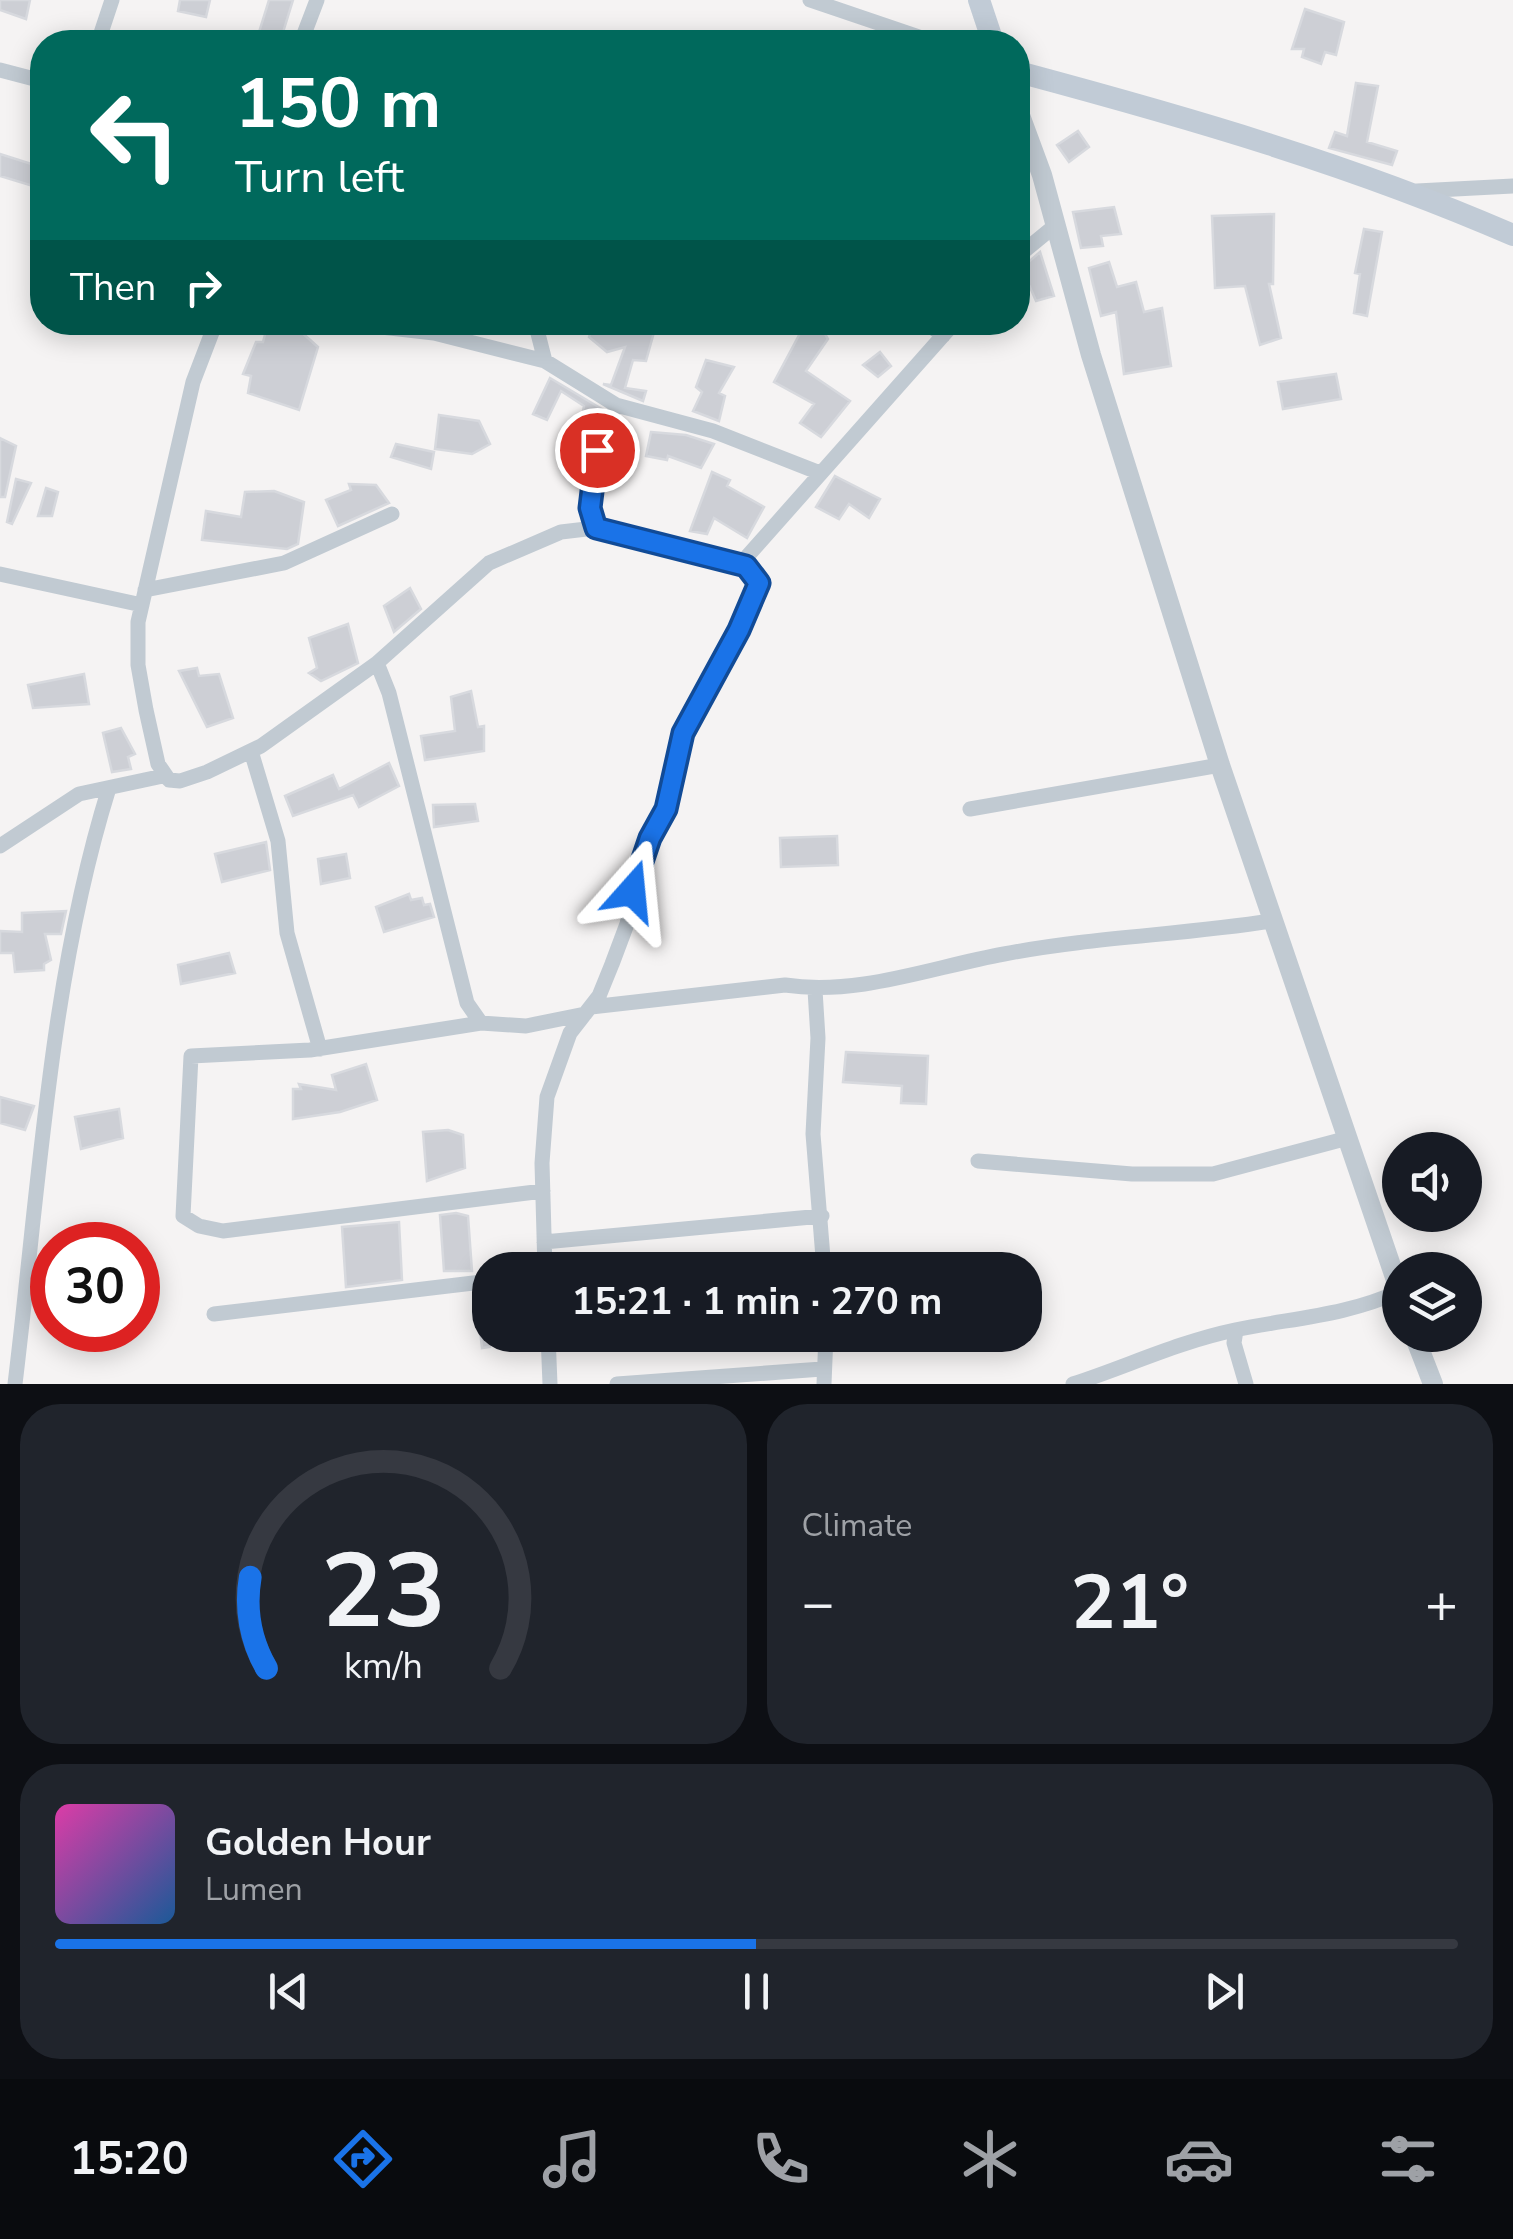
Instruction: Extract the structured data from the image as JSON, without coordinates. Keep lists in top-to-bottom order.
{
  "page": {
    "turn": ["150 m", "Turn left"],
    "then": "Then",
    "limit": "30",
    "trip": "15:21 · 1 min · 270 m",
    "tile": "Climate",
    "heat": ["−", "21°", "+"],
    "song": ["Golden Hour", "Lumen"],
    "tabs": "15:20",
    "gauge": ["23", "km/h"]
  }
}
